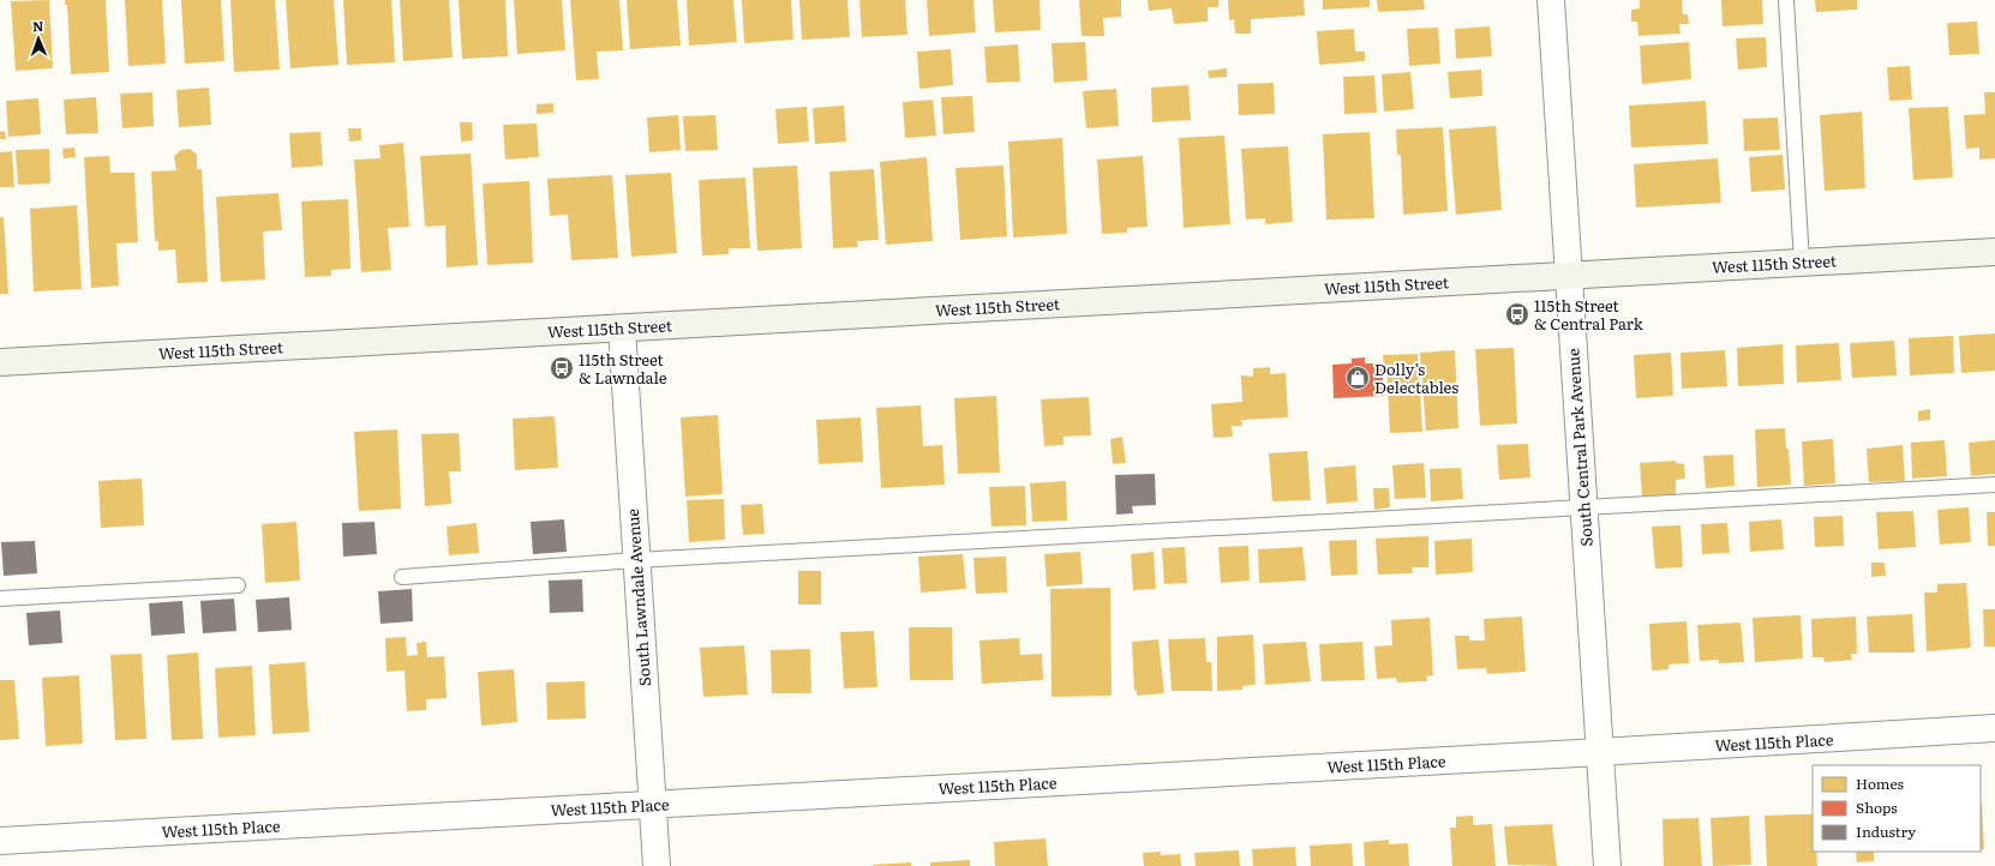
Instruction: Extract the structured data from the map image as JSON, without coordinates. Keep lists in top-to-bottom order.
{
  "streets": {
    "street": [
      "West 115th Street",
      "South Central Park Avenue",
      "South Lawndale Avenue",
      "West 115th Place"
    ]
  },
  "crossings": [
    ["West 115th Street", "South Central Park Avenue"],
    ["West 115th Street", "South Lawndale Avenue"],
    ["South Central Park Avenue", "West 115th Place"],
    ["South Lawndale Avenue", "West 115th Place"]
  ],
  "places": {
    "bus stop": ["115th Street & Central Park", "115th Street & Lawndale"],
    "shop": ["Dolly’s Delectables"]
  },
  "legend": ["Homes", "Shops", "Industry"],
  "north": "top"
}
